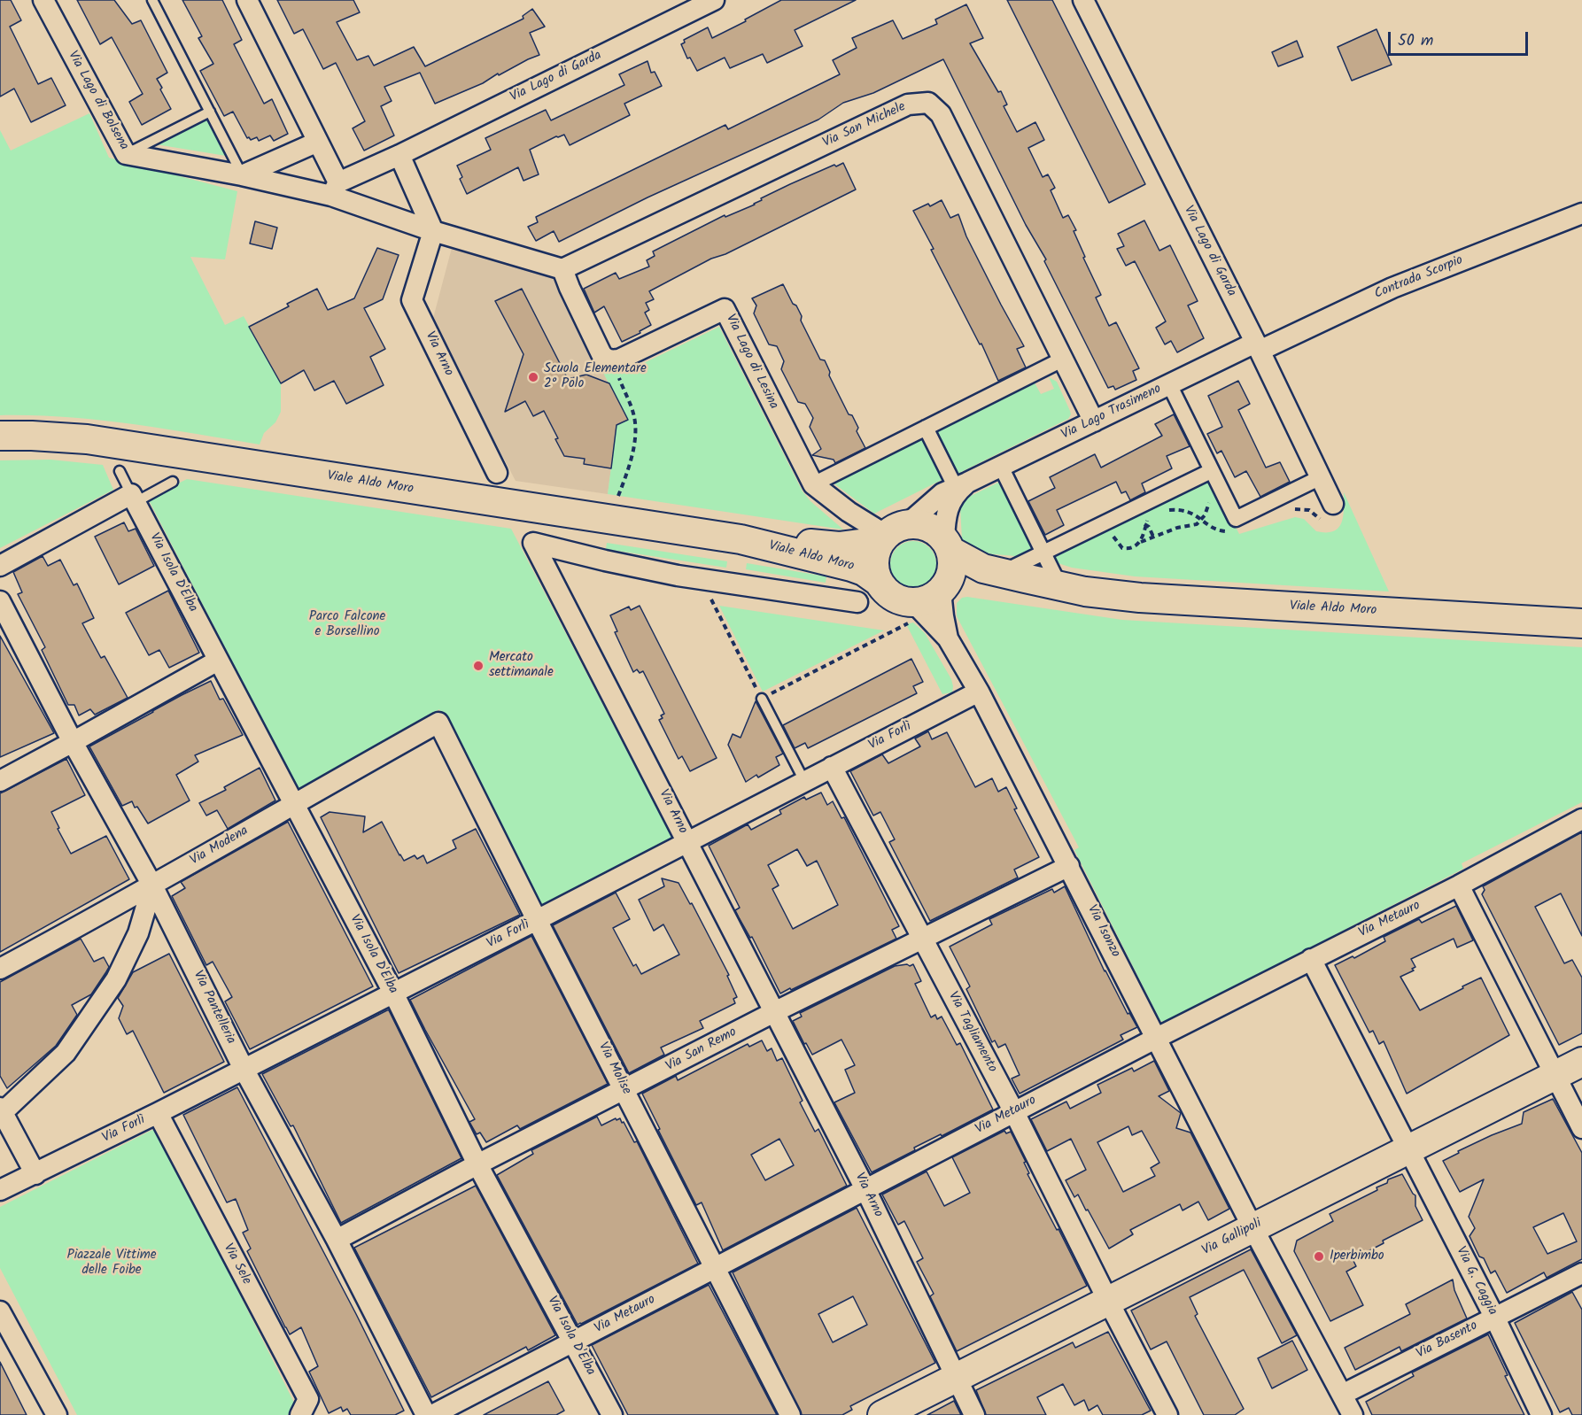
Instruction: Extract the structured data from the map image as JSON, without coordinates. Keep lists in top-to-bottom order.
{
  "streets": {
    "main road": ["Viale Aldo Moro", "Via Gallipoli"],
    "street": [
      "Via Lago di Garda",
      "Via Lago di Bolsena",
      "Via San Michele",
      "Contrada Scorpio",
      "Via Arno",
      "Via Lago di Lesina",
      "Via Lago Trasimeno",
      "Via Isola D'Elba",
      "Via Forlì",
      "Via Modena",
      "Via Metauro",
      "Via Isonzo",
      "Via Pantelleria",
      "Via Tagliamento",
      "Via San Remo",
      "Via Molise",
      "Via Sele",
      "Via G. Caggia",
      "Via Basento"
    ]
  },
  "crossings": [
    ["Via Lago di Garda", "Via Lago di Bolsena"],
    ["Via Lago di Garda", "Contrada Scorpio"],
    ["Via Lago di Garda", "Via Lago Trasimeno"],
    ["Via Lago di Bolsena", "Via San Michele"],
    ["Via Lago di Bolsena", "Via Arno"],
    ["Via San Michele", "Via Lago Trasimeno"],
    ["Contrada Scorpio", "Via Lago Trasimeno"],
    ["Via Arno", "Via Forlì"],
    ["Via Arno", "Via Metauro"],
    ["Via Arno", "Via San Remo"],
    ["Via Arno", "Via Gallipoli"],
    ["Via Lago di Lesina", "Via Lago Trasimeno"],
    ["Via Lago di Lesina", "Viale Aldo Moro"],
    ["Via Lago Trasimeno", "Viale Aldo Moro"],
    ["Via Isola D'Elba", "Via Forlì"],
    ["Via Isola D'Elba", "Via Modena"],
    ["Via Isola D'Elba", "Via Metauro"],
    ["Via Isola D'Elba", "Via San Remo"],
    ["Via Forlì", "Via Isonzo"],
    ["Via Forlì", "Via Pantelleria"],
    ["Via Forlì", "Via Tagliamento"],
    ["Via Forlì", "Via Molise"],
    ["Via Forlì", "Via Sele"],
    ["Via Modena", "Via Pantelleria"],
    ["Via Modena", "Via Molise"],
    ["Via Metauro", "Via Isonzo"],
    ["Via Metauro", "Via Tagliamento"],
    ["Via Metauro", "Via Molise"],
    ["Via Metauro", "Via G. Caggia"],
    ["Via Isonzo", "Via San Remo"],
    ["Via Isonzo", "Via Gallipoli"],
    ["Via Isonzo", "Via Basento"],
    ["Via Pantelleria", "Via San Remo"],
    ["Via Tagliamento", "Via San Remo"],
    ["Via Tagliamento", "Via Gallipoli"],
    ["Via San Remo", "Via Molise"],
    ["Via Gallipoli", "Via G. Caggia"],
    ["Via G. Caggia", "Via Basento"]
  ],
  "parks": ["Parco Falcone e Borsellino", "Piazzale Vittime delle Foibe"],
  "places": ["Scuola Elementare 2° Polo", "Mercato settimanale", "Iperbimbo"],
  "scale_bar": "50 m"
}
